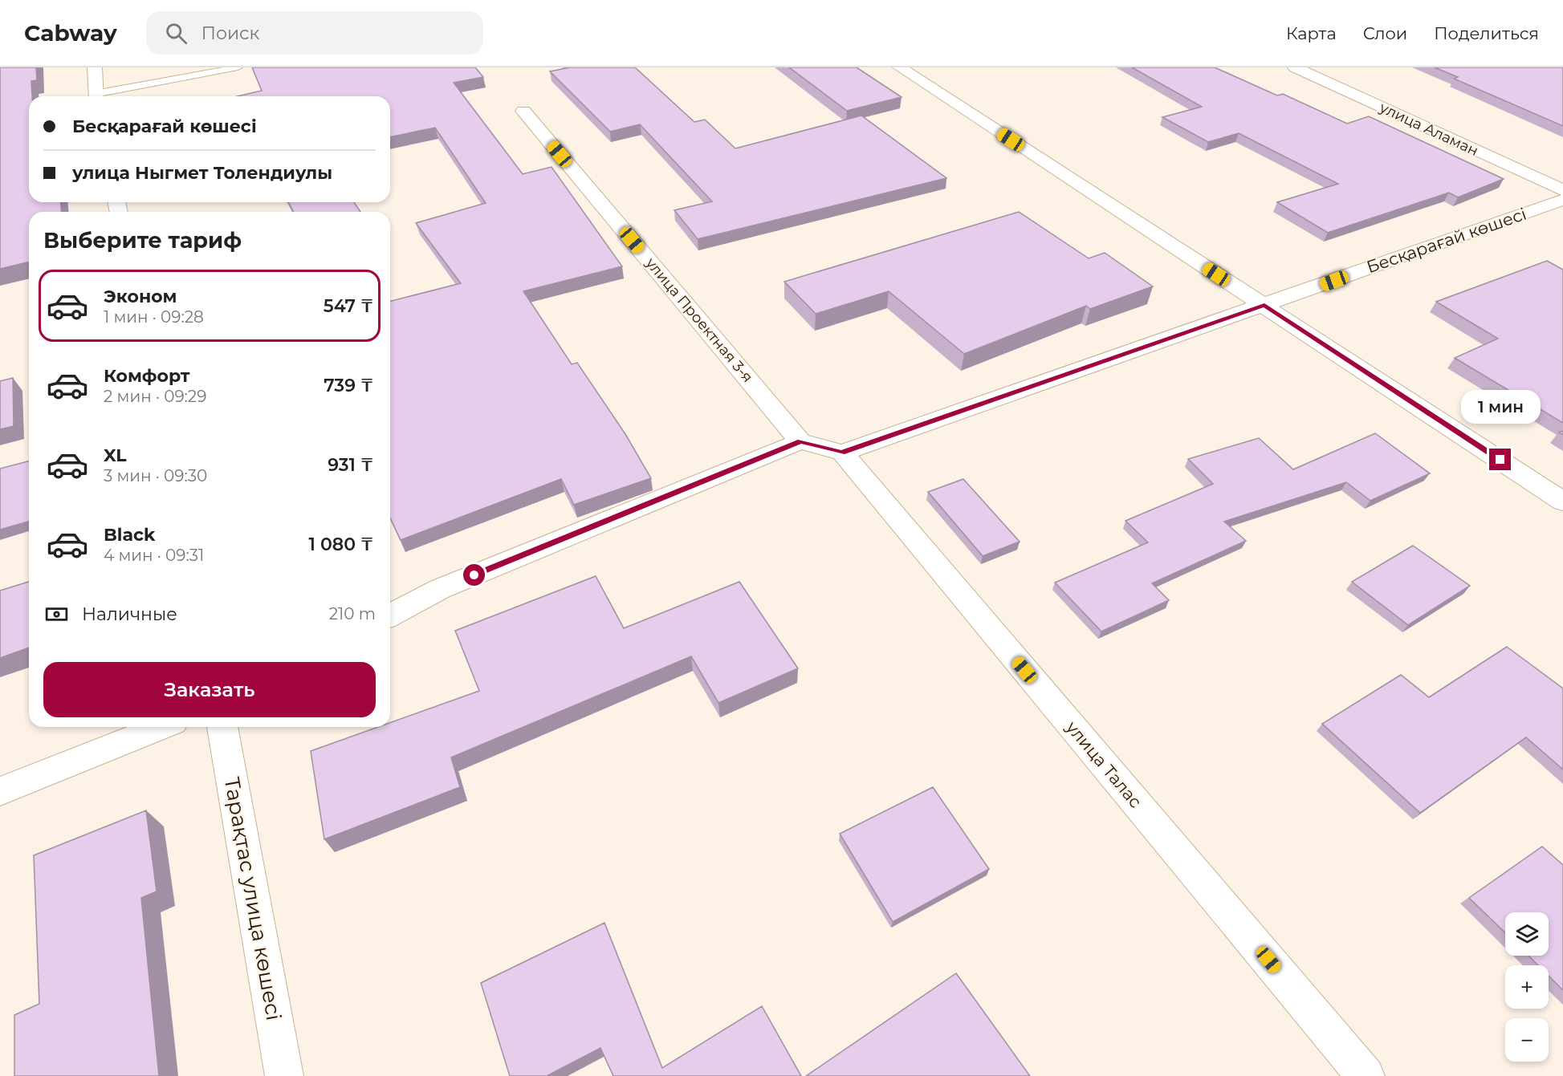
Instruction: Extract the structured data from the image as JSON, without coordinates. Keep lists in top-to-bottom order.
{
  "streets": {
    "street": [
      "улица Аламан",
      "Бесқарағай көшесі",
      "улица Проектная 3-я",
      "улица Талас",
      "Тарақтас улица көшесі"
    ]
  },
  "crossings": [
    ["Бесқарағай көшесі", "улица Талас"]
  ],
  "page": {
    "header": "Cabway",
    "search": "Поиск",
    "nav": ["Карта", "Слои", "Поделиться"],
    "banner": ["Бесқарағай көшесі", "улица Ныгмет Толендиулы"],
    "heading": "Выберите тариф",
    "list": [
      {
        "name": "Эконом",
        "note": "1 мин · 09:28",
        "value": "547 ₸"
      },
      {
        "name": "Комфорт",
        "note": "2 мин · 09:29",
        "value": "739 ₸"
      },
      {
        "name": "XL",
        "note": "3 мин · 09:30",
        "value": "931 ₸"
      },
      {
        "name": "Black",
        "note": "4 мин · 09:31",
        "value": "1 080 ₸"
      }
    ],
    "bubble": "1 мин",
    "pay": ["Наличные", "210 m"],
    "buttons": "Заказать",
    "map_buttons": ["+", "−"]
  }
}
